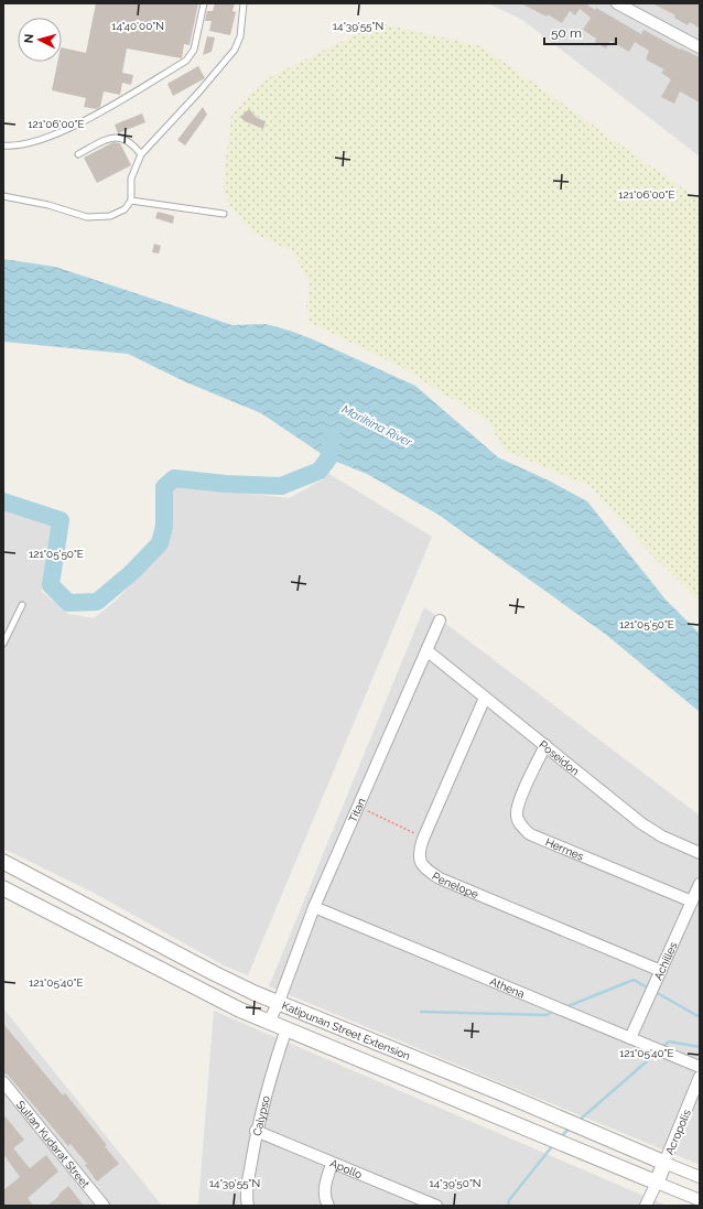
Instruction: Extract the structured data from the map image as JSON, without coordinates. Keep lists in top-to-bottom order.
{
  "streets": {
    "street": [
      "Poseidon",
      "Titan",
      "Hermes",
      "Penelope",
      "Achilles",
      "Athena",
      "Katipunan Street Extension",
      "Calypso",
      "Acropolis",
      "Sultan Kudarat Street",
      "Apollo"
    ]
  },
  "crossings": [
    ["Poseidon", "Titan"],
    ["Poseidon", "Hermes"],
    ["Poseidon", "Penelope"],
    ["Titan", "Athena"],
    ["Titan", "Katipunan Street Extension"],
    ["Hermes", "Achilles"],
    ["Penelope", "Achilles"],
    ["Achilles", "Athena"],
    ["Katipunan Street Extension", "Calypso"],
    ["Katipunan Street Extension", "Acropolis"],
    ["Calypso", "Apollo"]
  ],
  "water": ["Marikina River"],
  "scale_bar": "50 m",
  "north": "left",
  "coordinates": [
    "14°40'00\"N",
    "14°39'55\"N",
    "121°06'00\"E",
    "121°05'50\"E",
    "121°05'40\"E",
    "14°39'50\"N"
  ]
}
